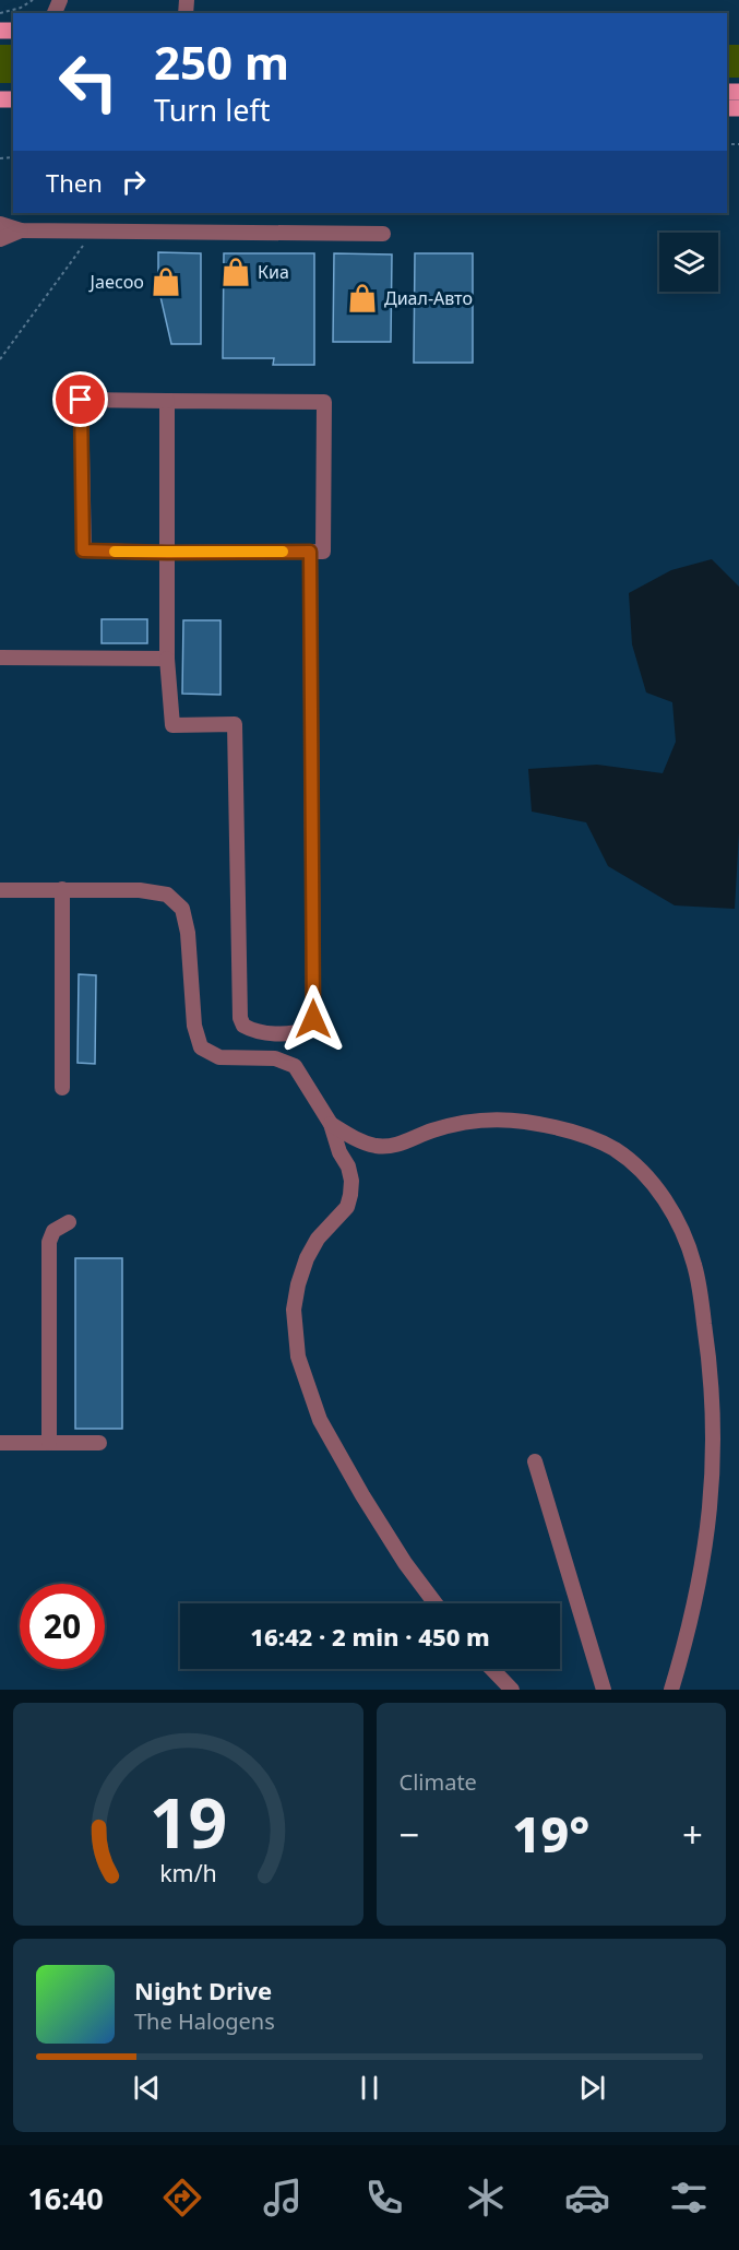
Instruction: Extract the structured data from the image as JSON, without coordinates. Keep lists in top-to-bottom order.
{
  "places": {
    "shop": ["Киа", "Jaecoo", "Диал-Авто"]
  },
  "page": {
    "turn": ["250 m", "Turn left"],
    "then": "Then",
    "limit": "20",
    "trip": "16:42 · 2 min · 450 m",
    "tile": "Climate",
    "heat": ["−", "19°", "+"],
    "song": ["Night Drive", "The Halogens"],
    "tabs": "16:40",
    "gauge": ["19", "km/h"]
  }
}
